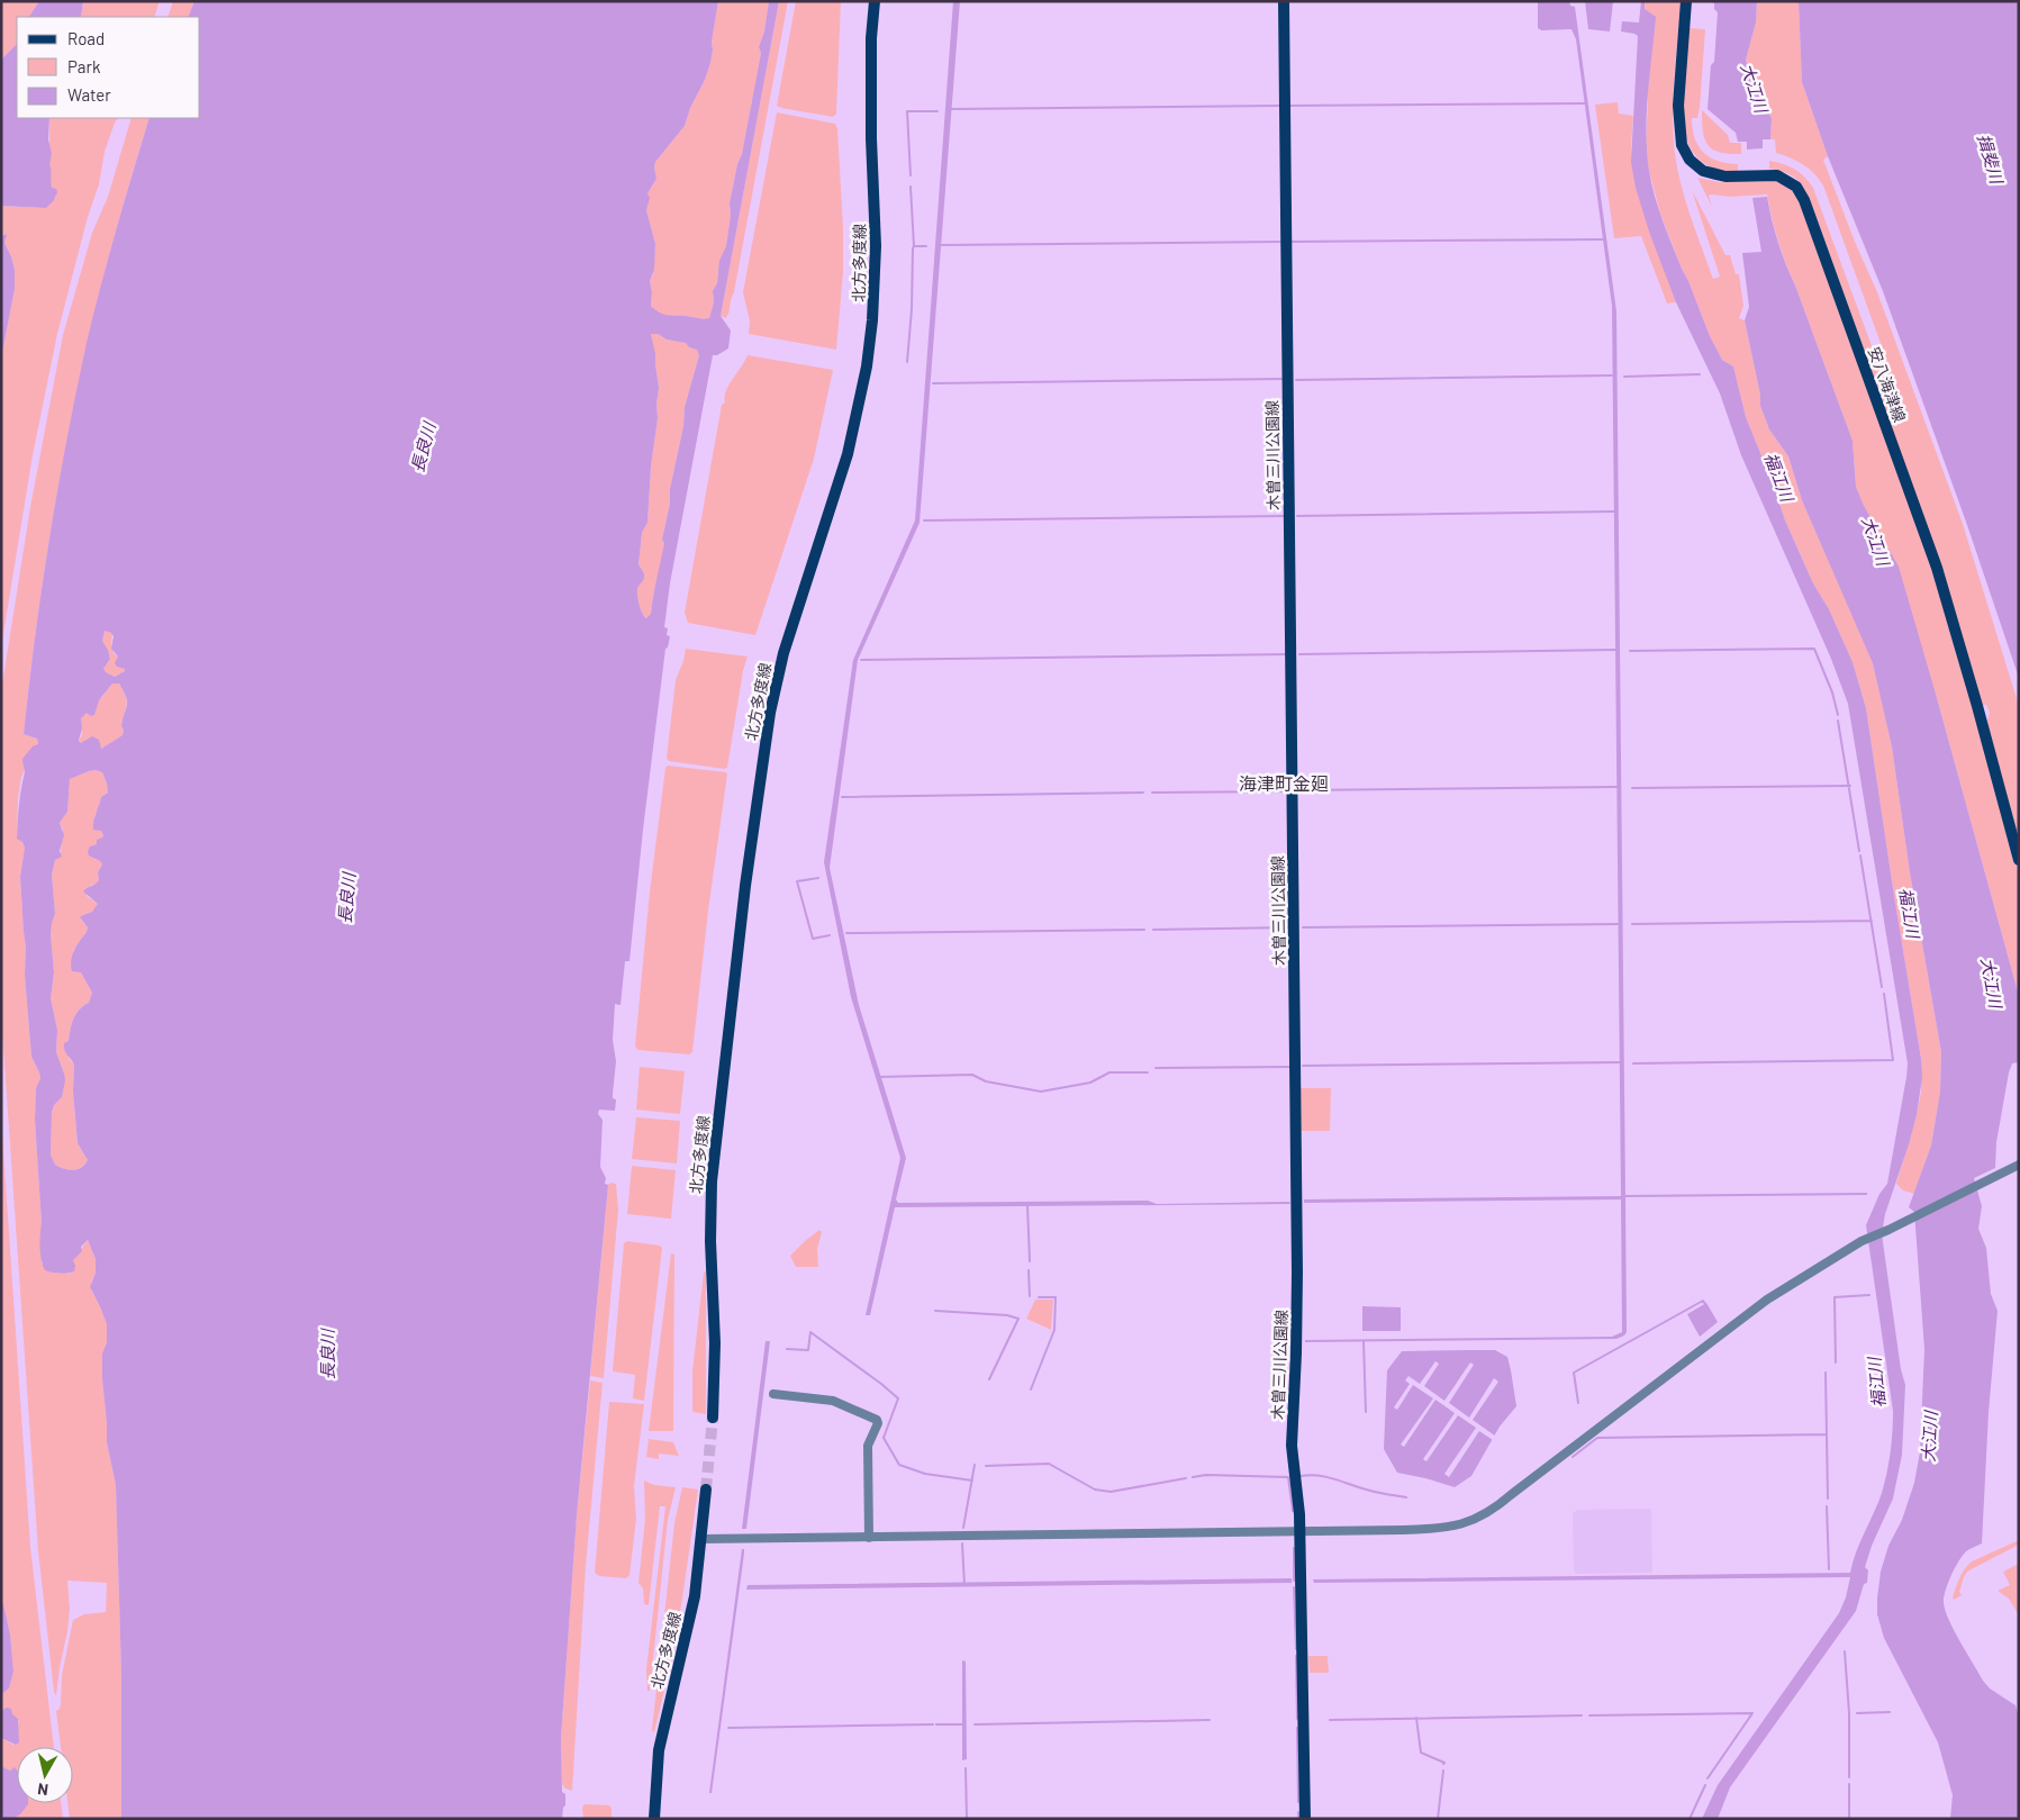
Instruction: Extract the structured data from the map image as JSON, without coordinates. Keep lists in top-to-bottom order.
{
  "streets": {
    "main road": ["北方多度線", "安八海津線", "木曽三川公園線"]
  },
  "districts": ["海津町金廻"],
  "water": [
    "大江川",
    "揖斐川",
    "長良川",
    "福江川"
  ],
  "legend": ["Road", "Park", "Water"],
  "north": "bottom"
}
